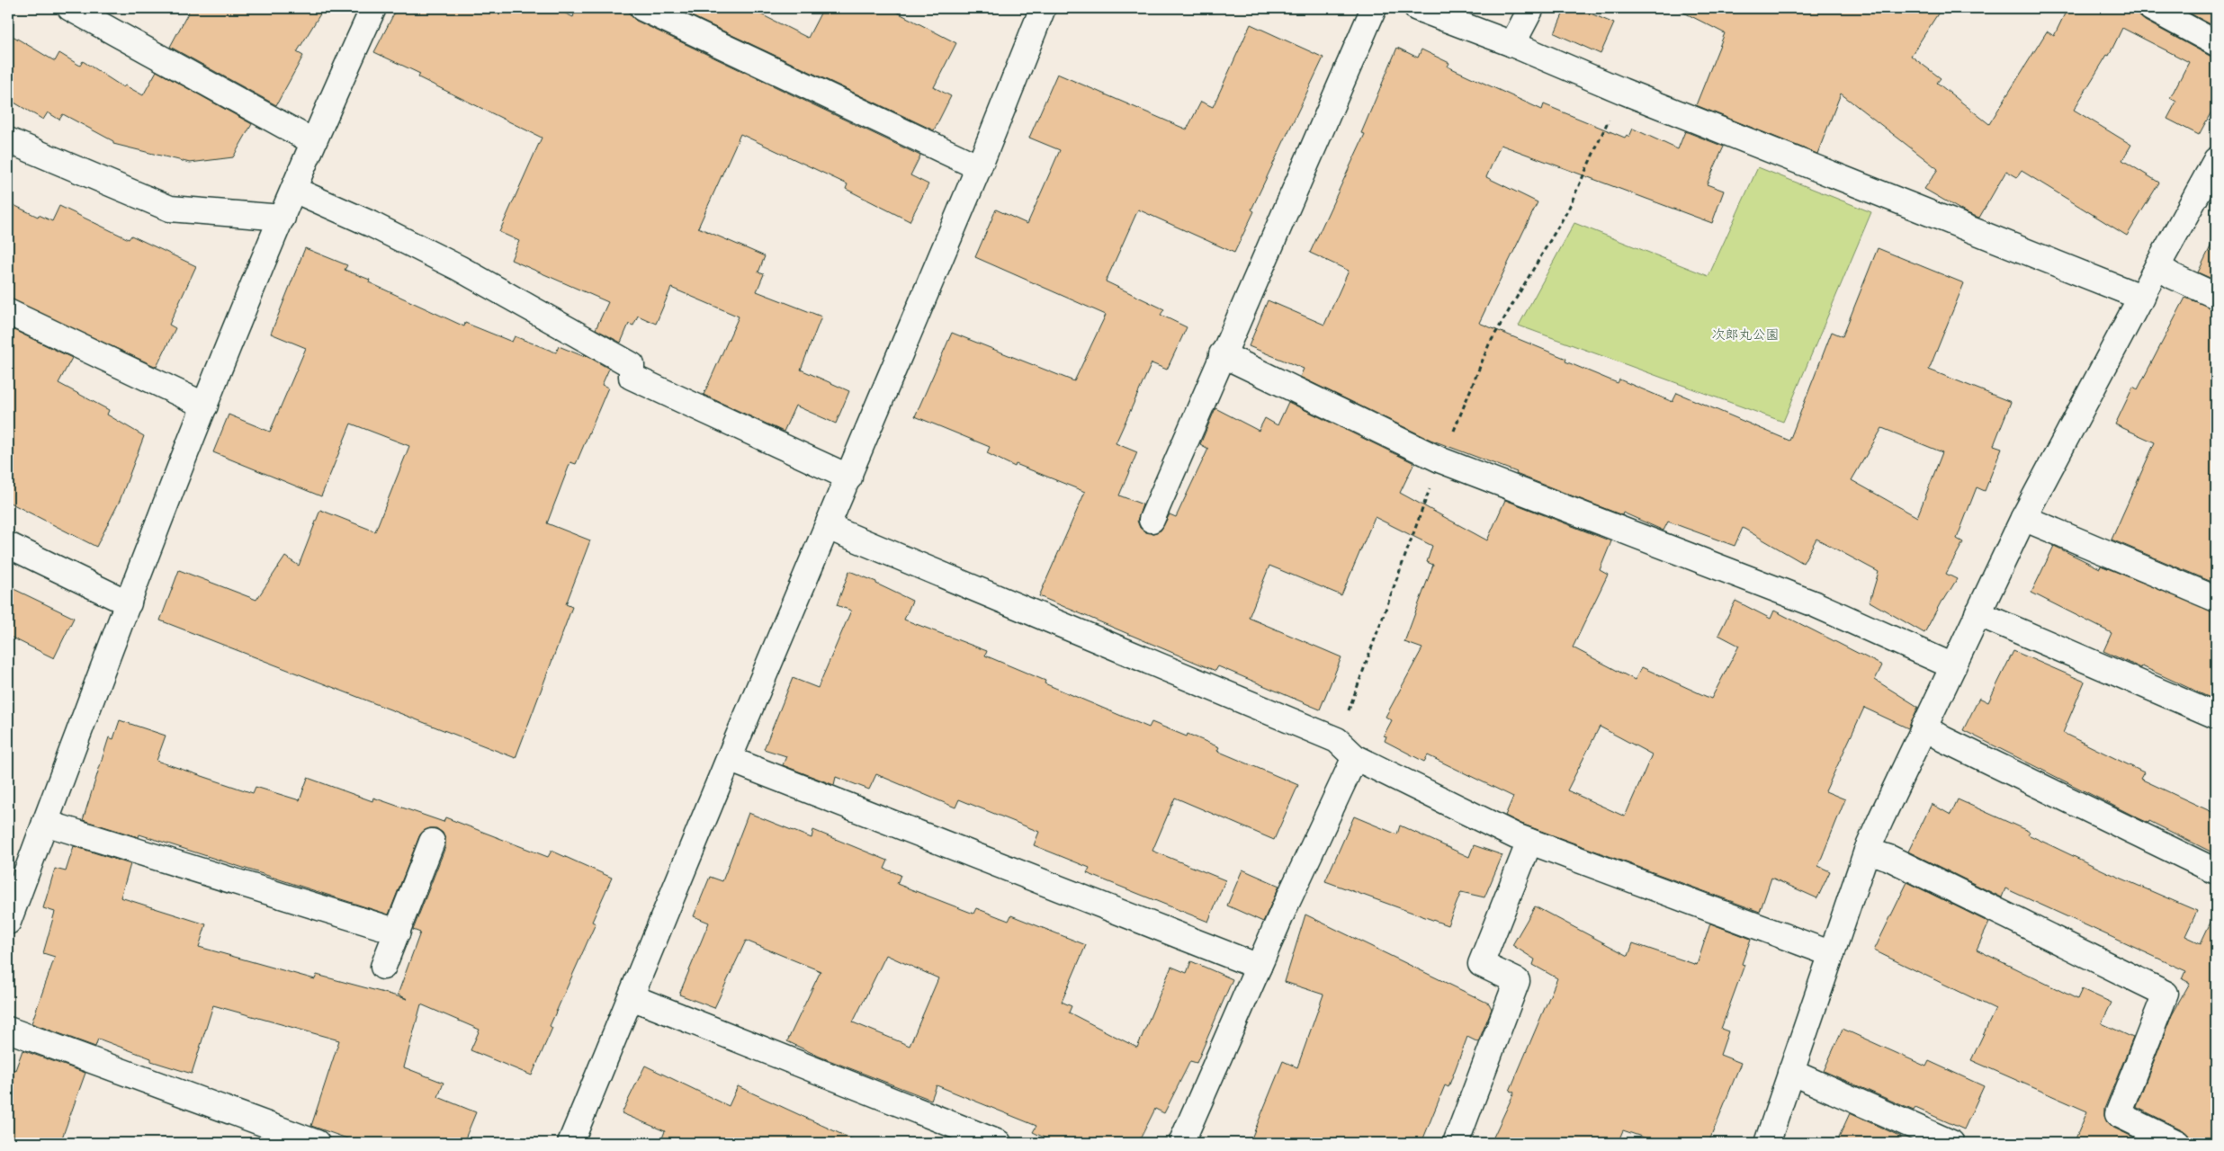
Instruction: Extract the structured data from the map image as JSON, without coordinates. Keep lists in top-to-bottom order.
{
  "parks": ["次郎丸公園"]
}
